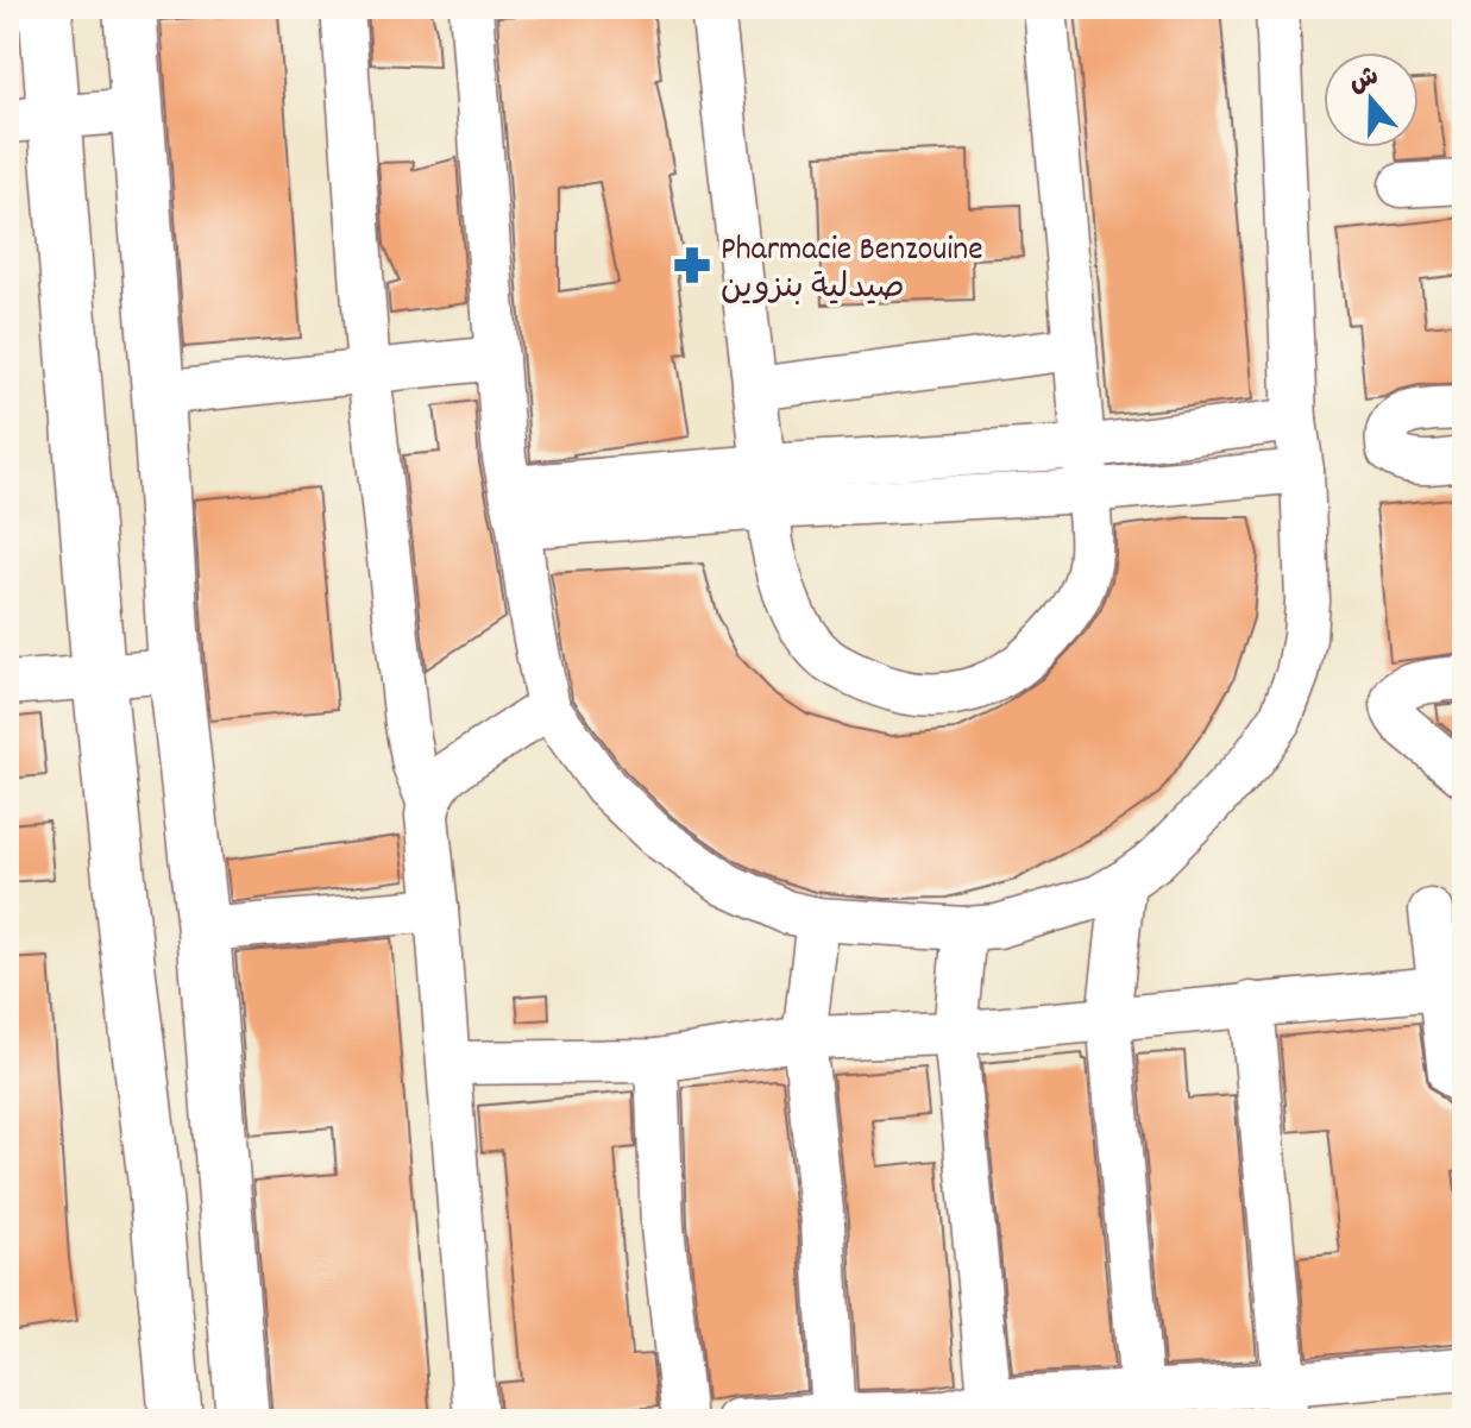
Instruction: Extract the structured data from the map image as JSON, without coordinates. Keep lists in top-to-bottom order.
{
  "places": {
    "pharmacy": ["Pharmacie Benzouine صيدلية بنزوين"]
  },
  "north": "top"
}
